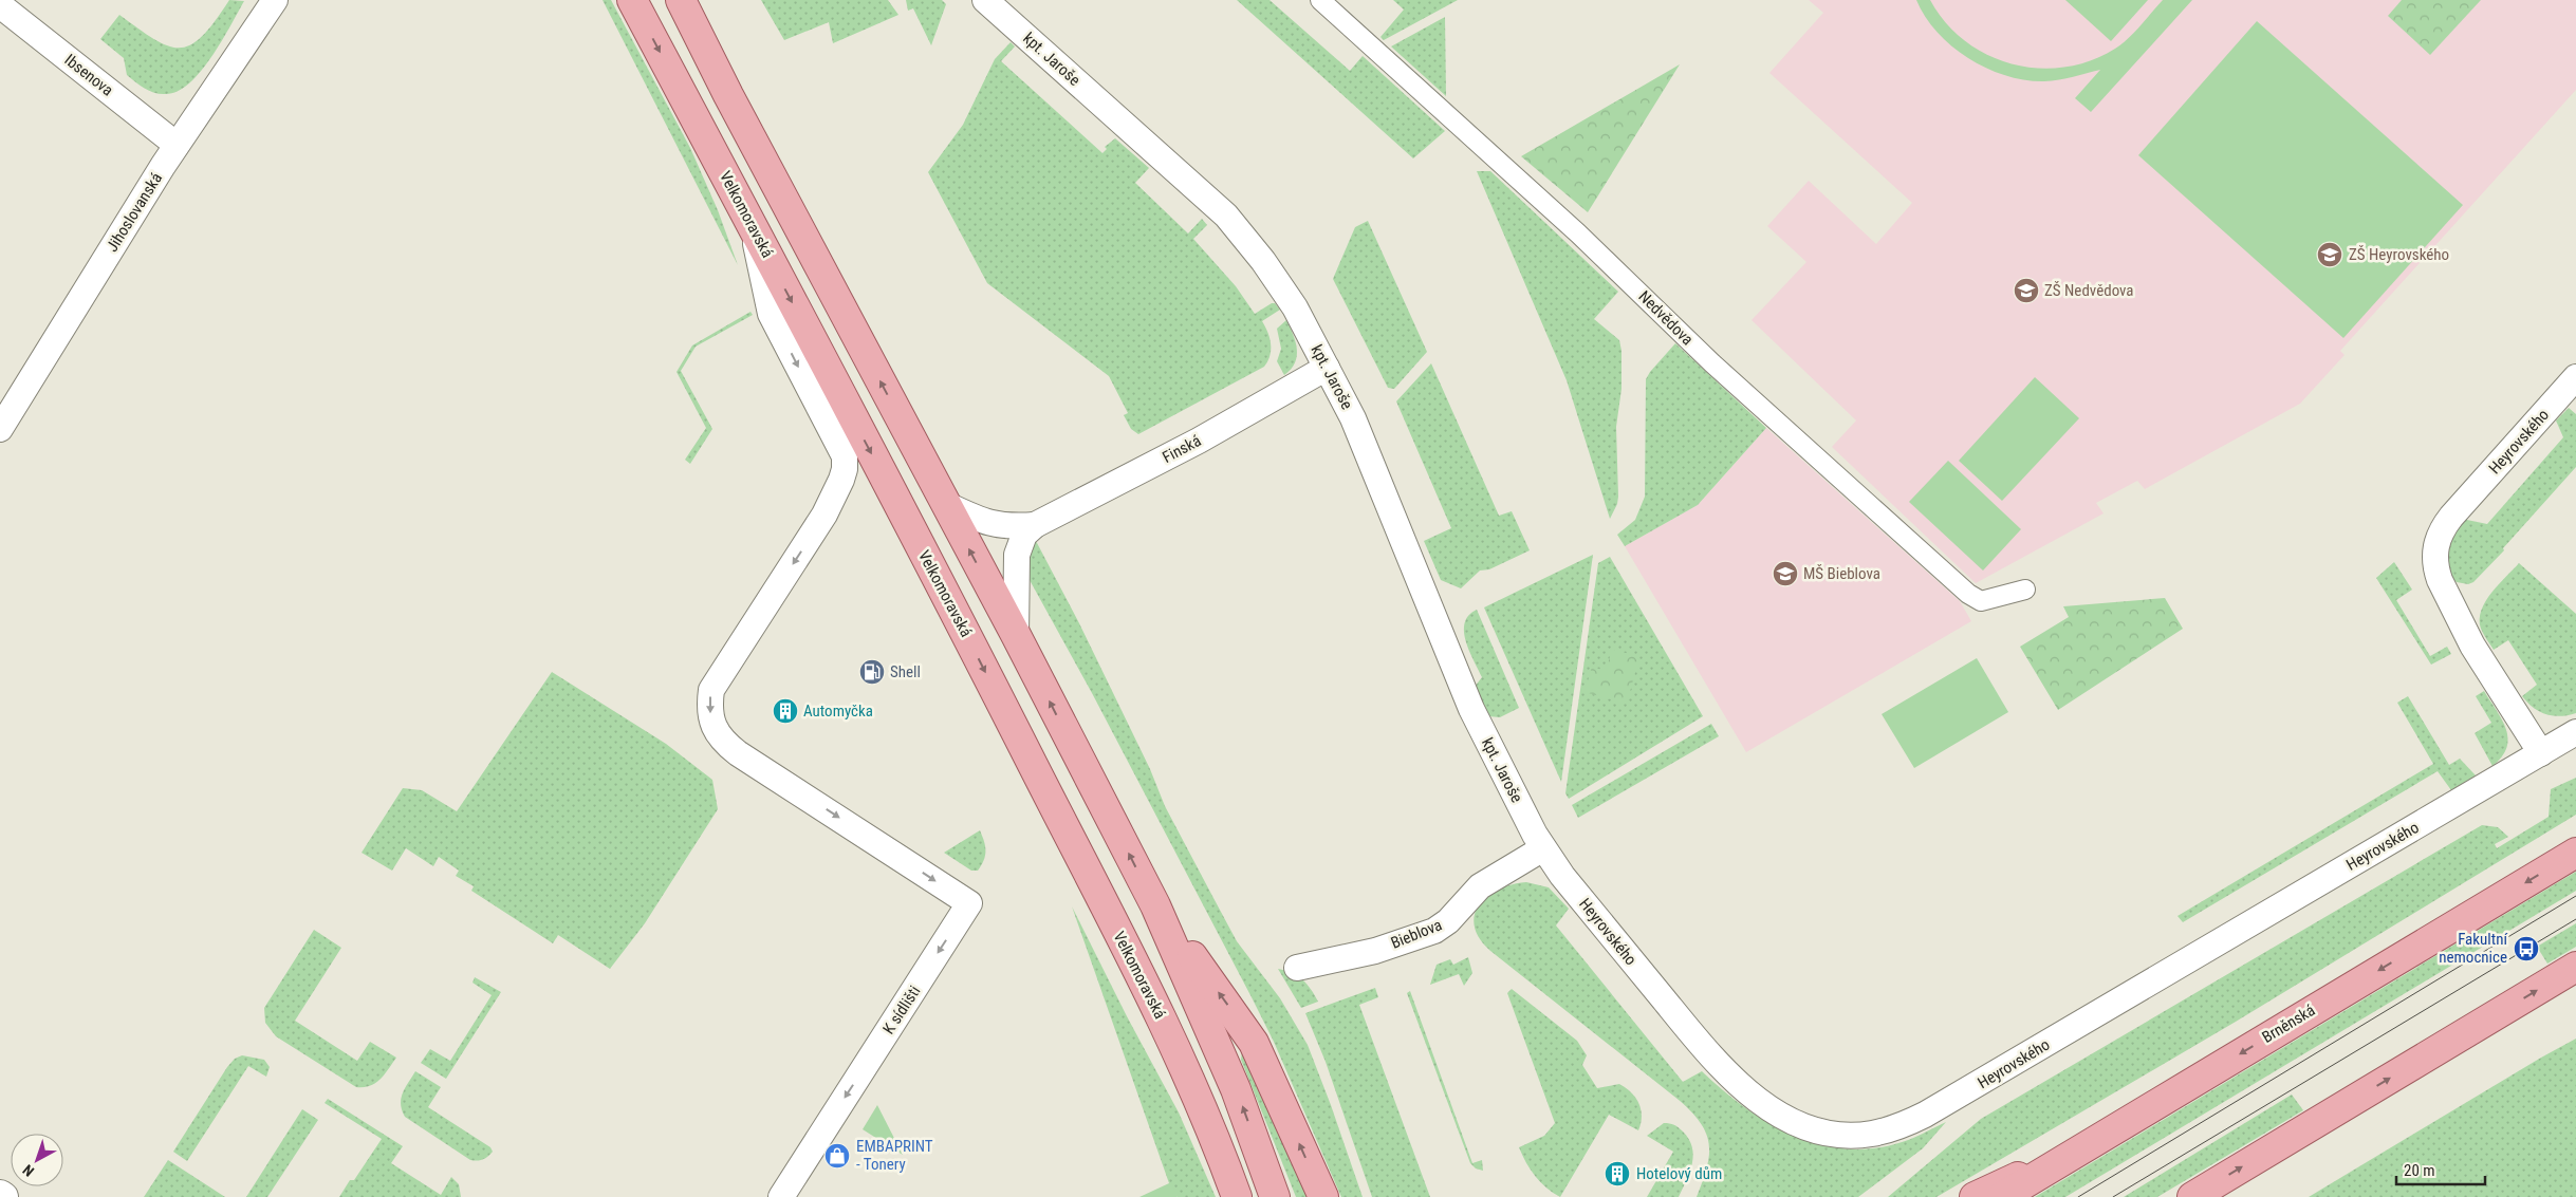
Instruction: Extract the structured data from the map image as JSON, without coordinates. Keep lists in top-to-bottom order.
{
  "streets": {
    "main road": ["Velkomoravská", "Brněnská"],
    "street": [
      "kpt. Jaroše",
      "Ibsenova",
      "Jihoslovanská",
      "Nedvědova",
      "Heyrovského",
      "Finská",
      "Bieblova",
      "K sídlišti"
    ]
  },
  "crossings": [
    ["kpt. Jaroše", "Heyrovského"],
    ["kpt. Jaroše", "Finská"],
    ["kpt. Jaroše", "Bieblova"],
    ["Ibsenova", "Jihoslovanská"],
    ["Velkomoravská", "K sídlišti"],
    ["Heyrovského", "Bieblova"]
  ],
  "places": {
    "school or university": ["ZŠ Heyrovského", "ZŠ Nedvědova", "MŠ Bieblova"],
    "fuel station": ["Shell"],
    "building": ["Automyčka", "Hotelový dům"],
    "bus stop": ["Fakultní nemocnice"],
    "shop": ["EMBAPRINT - Tonery"]
  },
  "scale_bar": "20 m",
  "north": "bottom left"
}
